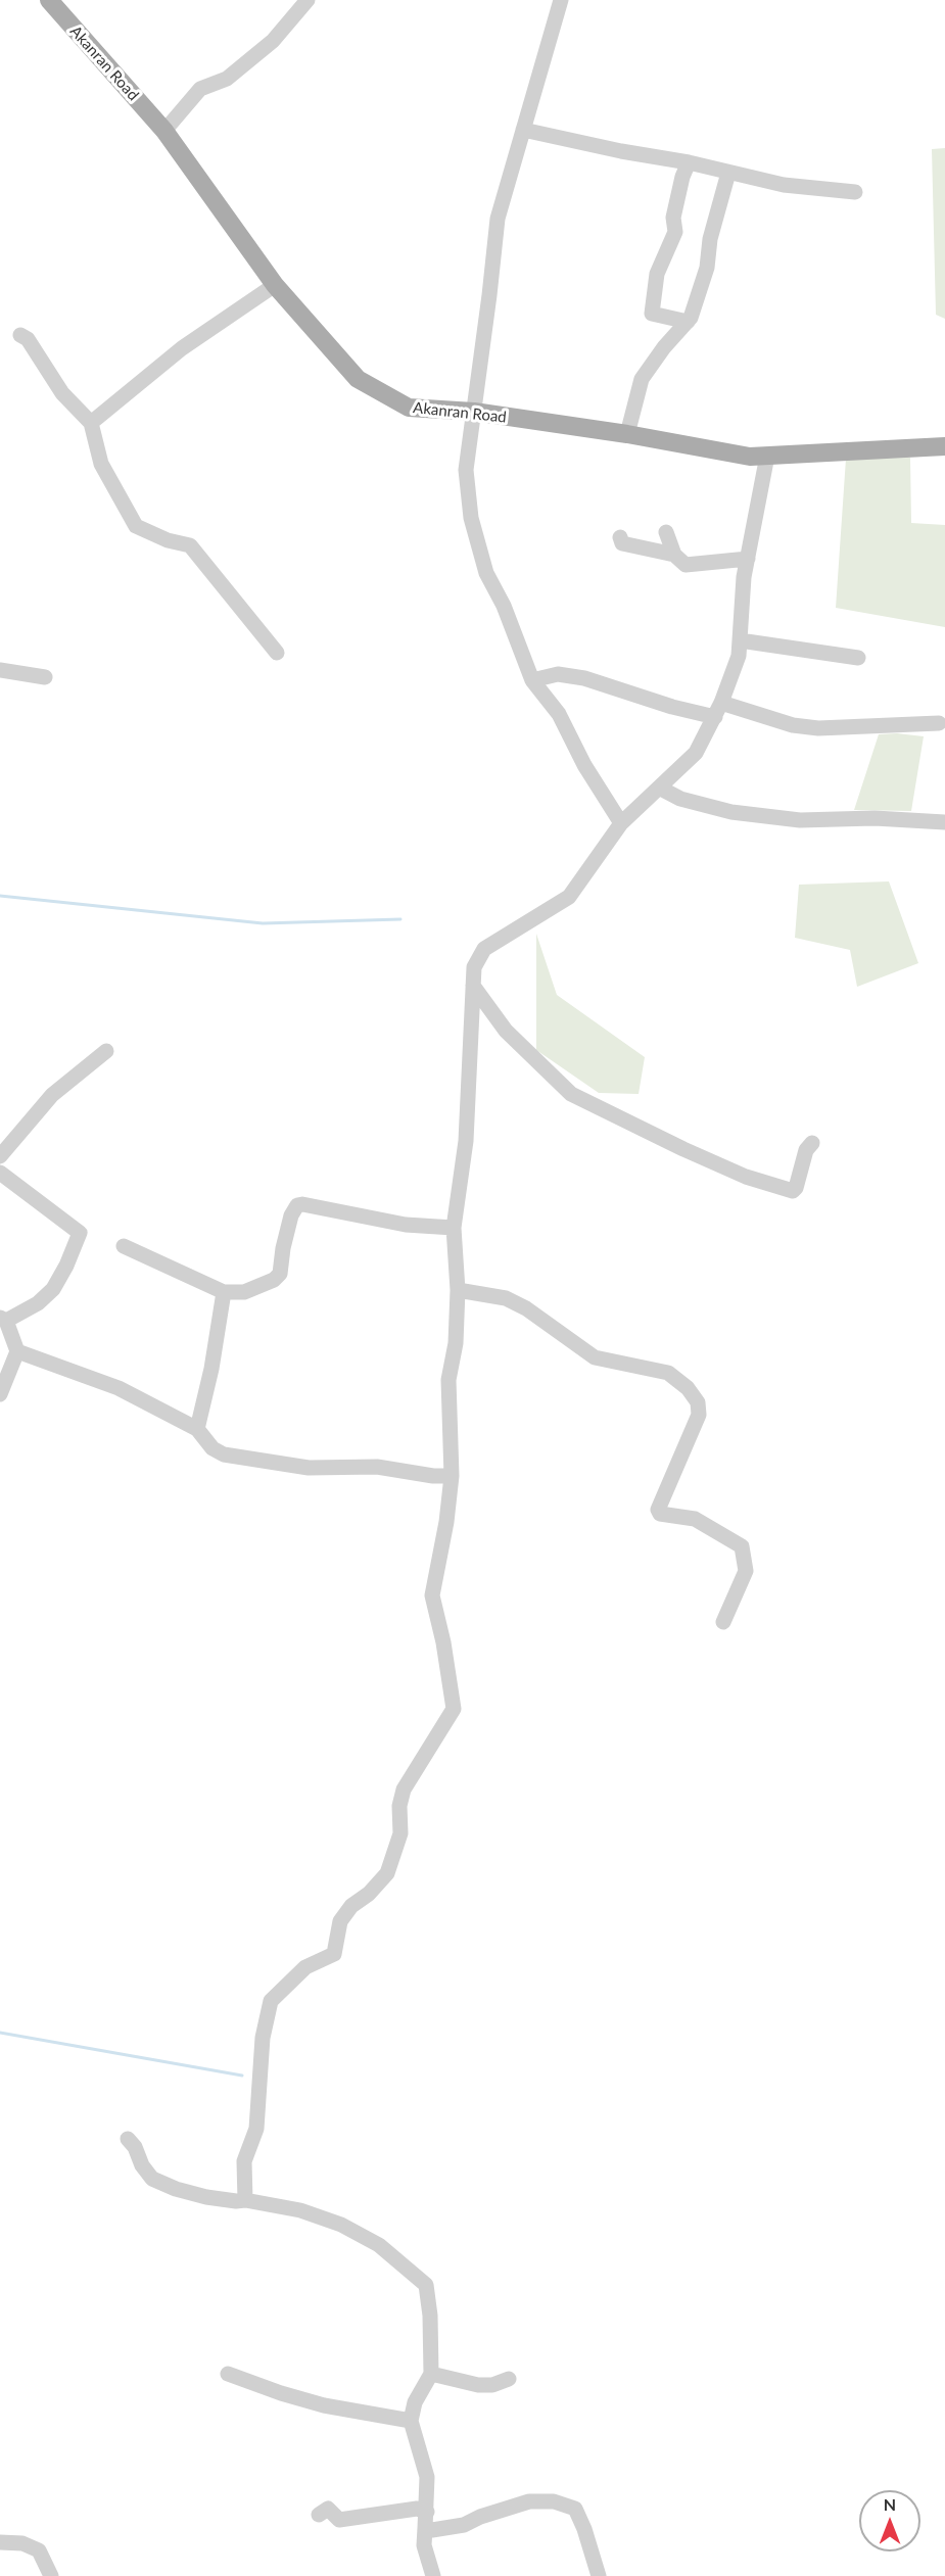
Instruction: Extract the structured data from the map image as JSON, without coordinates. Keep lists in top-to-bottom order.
{
  "streets": {
    "main road": ["Akanran Road"]
  },
  "north": "top"
}
